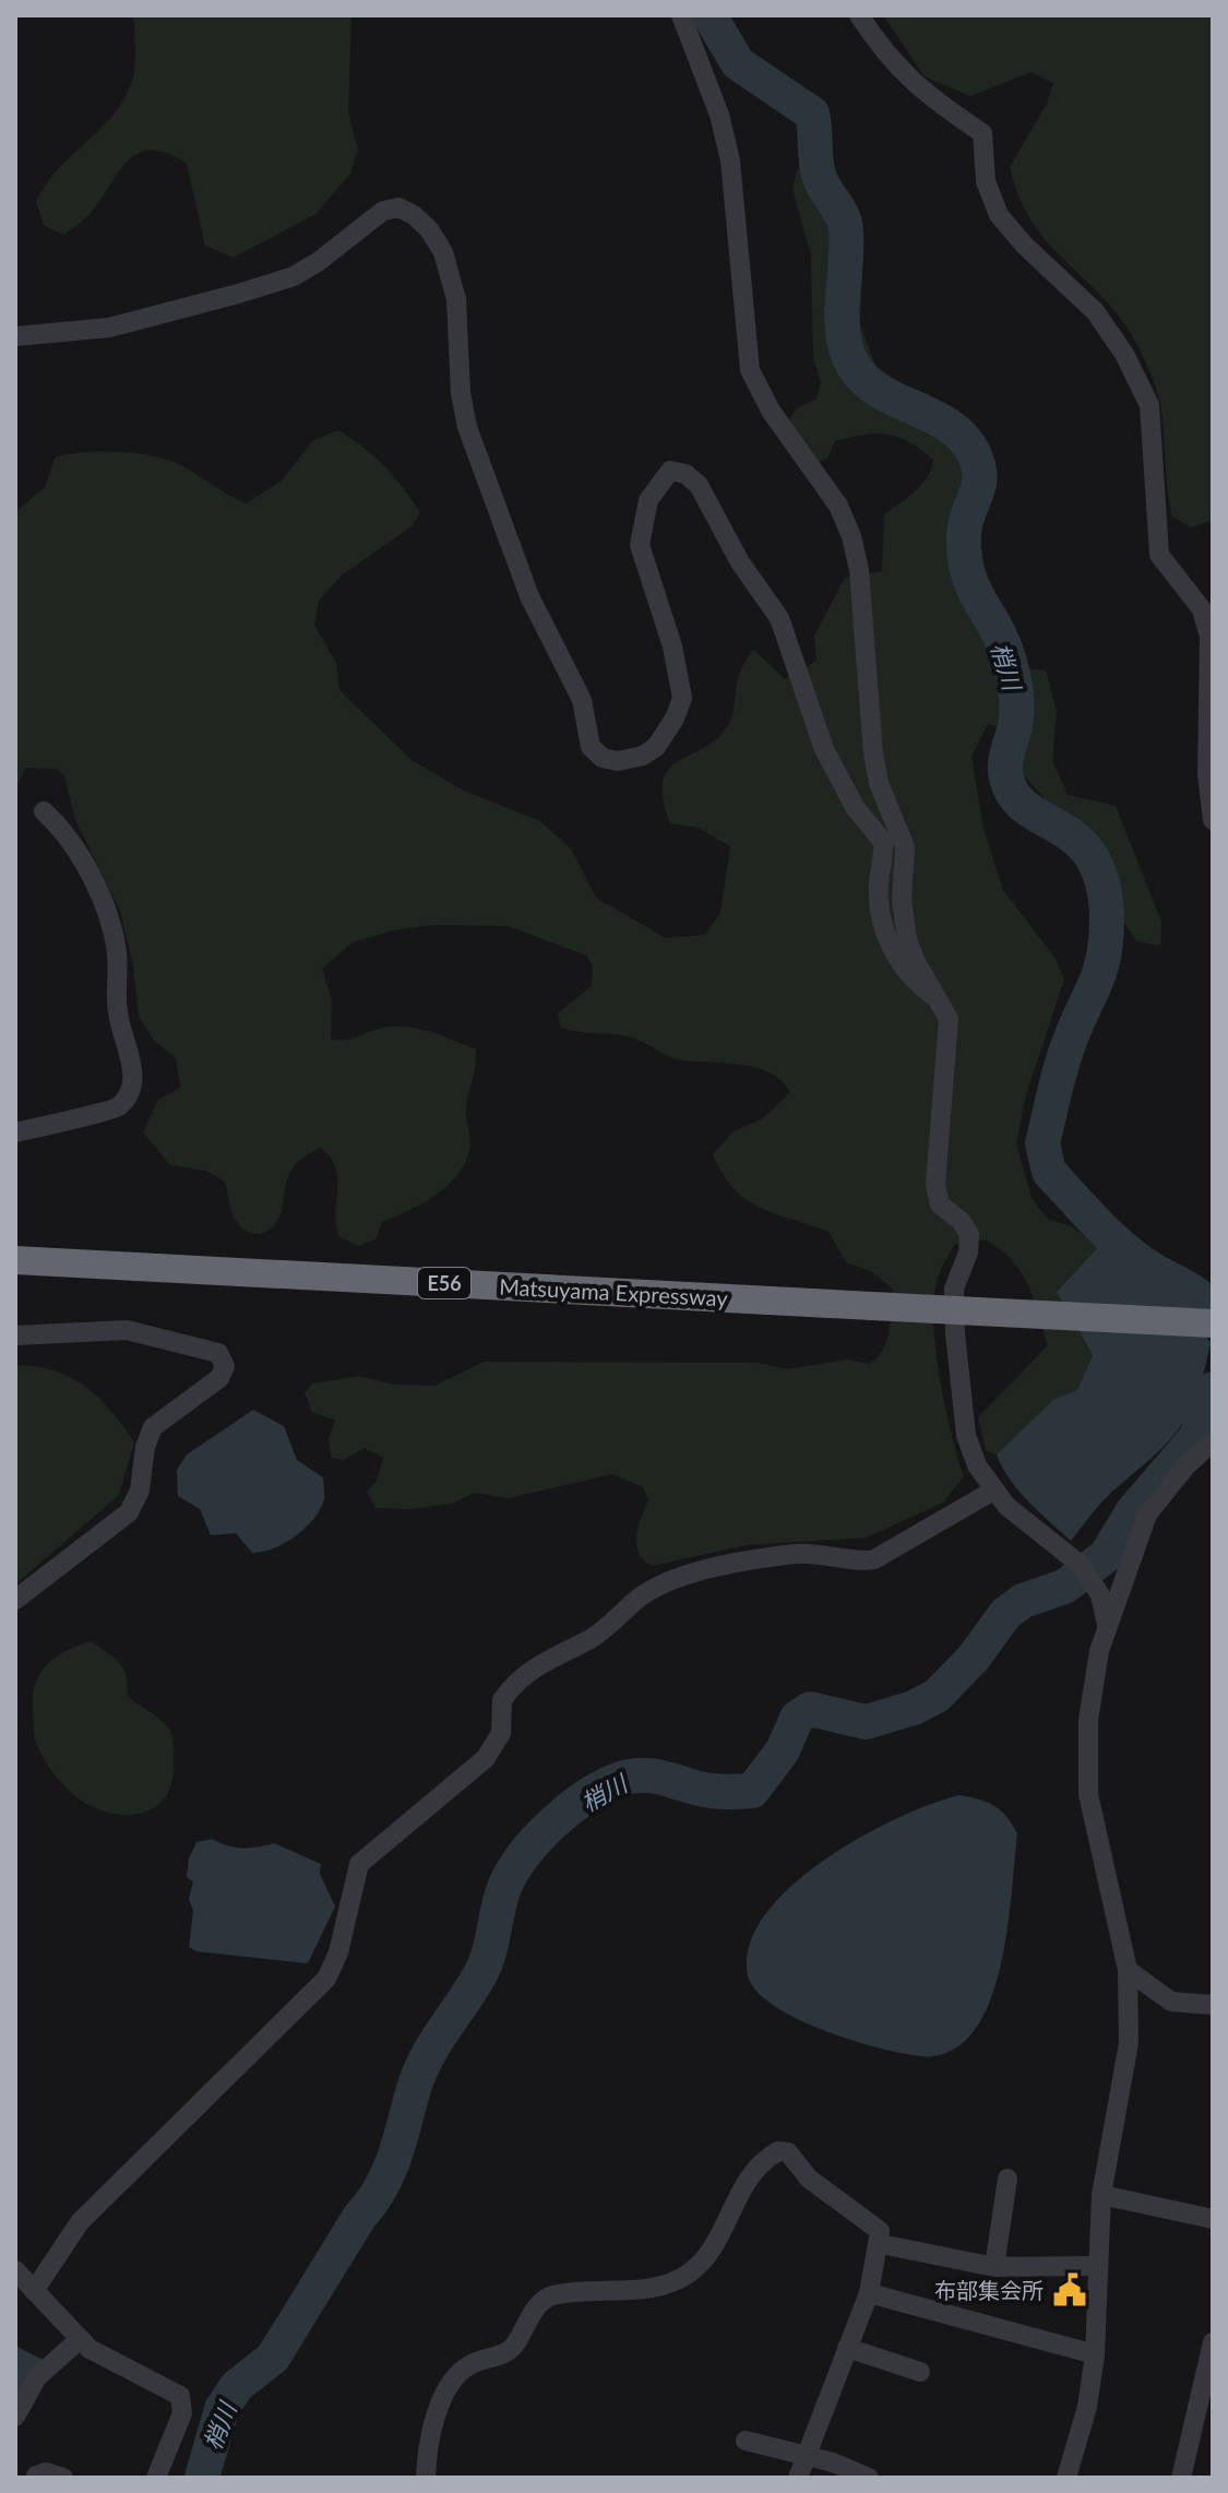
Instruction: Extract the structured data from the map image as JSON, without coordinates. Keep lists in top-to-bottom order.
{
  "streets": {
    "highway": ["E56", "Matsuyama Expressway"]
  },
  "water": ["梢川"],
  "places": {
    "public building": ["布部集会所"]
  }
}
